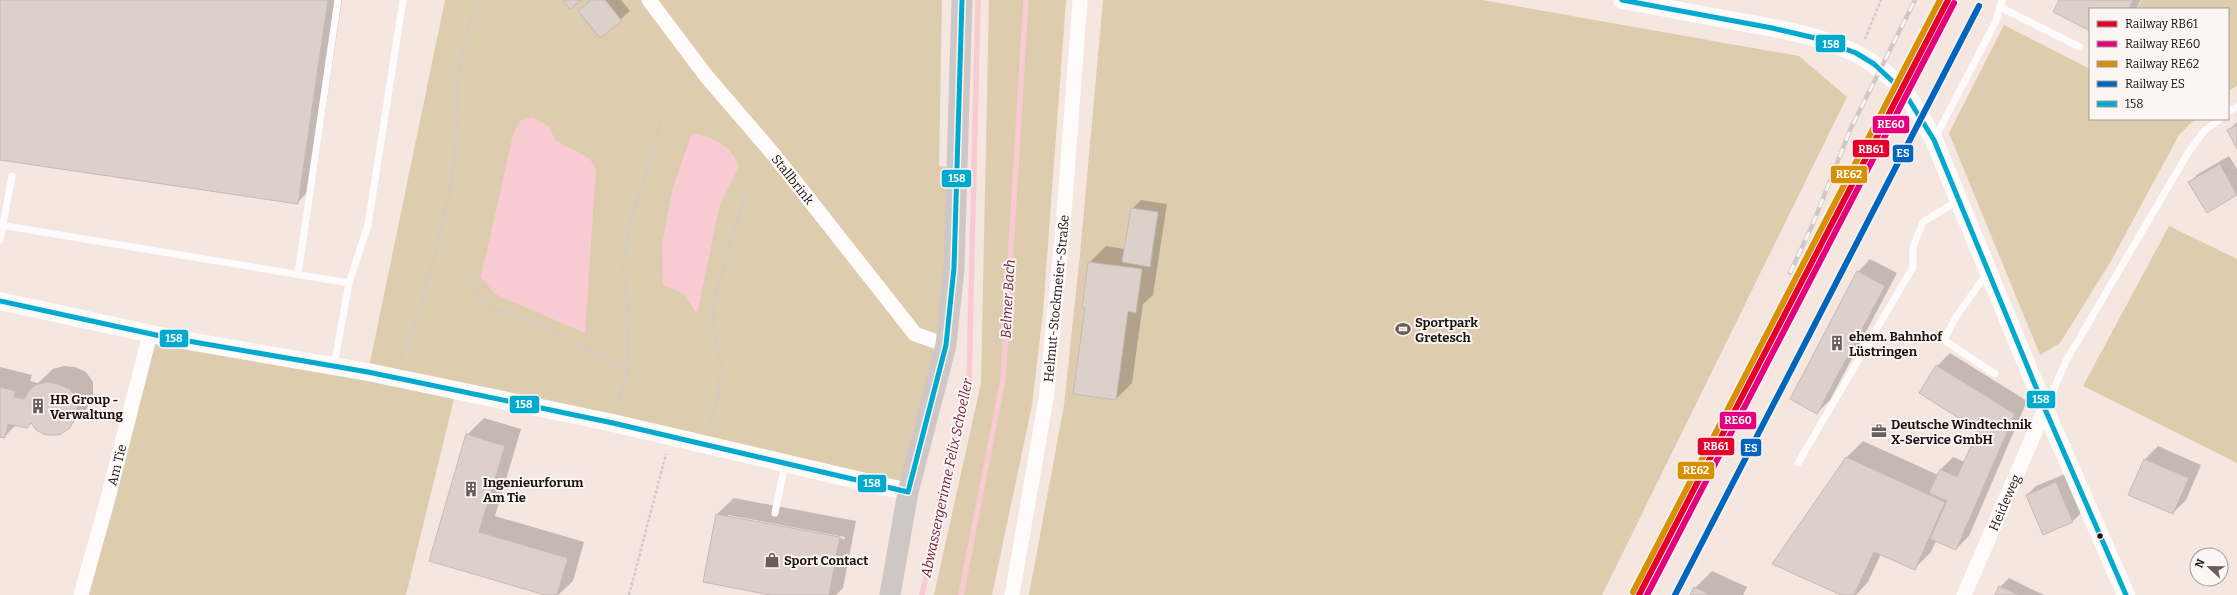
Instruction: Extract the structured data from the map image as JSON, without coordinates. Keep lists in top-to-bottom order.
{
  "streets": {
    "street": [
      "Stallbrink",
      "Helmut-Stockmeier-Straße",
      "Am Tie",
      "Heideweg"
    ]
  },
  "water": ["Belmer Bach", "Abwassergerinne Felix Schoeller"],
  "places": {
    "sports": ["Sportpark Gretesch"],
    "building": ["ehem. Bahnhof Lüstringen", "HR Group - Verwaltung", "Ingenieurforum Am Tie"],
    "office": ["Deutsche Windtechnik X-Service GmbH"],
    "shop": ["Sport Contact"]
  },
  "lines": [
    "rail line RB61",
    "rail line RE62",
    "transit line 158",
    "rail line RE60",
    "rail line ES"
  ],
  "legend": [
    "Railway RB61",
    "Railway RE60",
    "Railway RE62",
    "Railway ES",
    "158"
  ],
  "north": "left"
}
